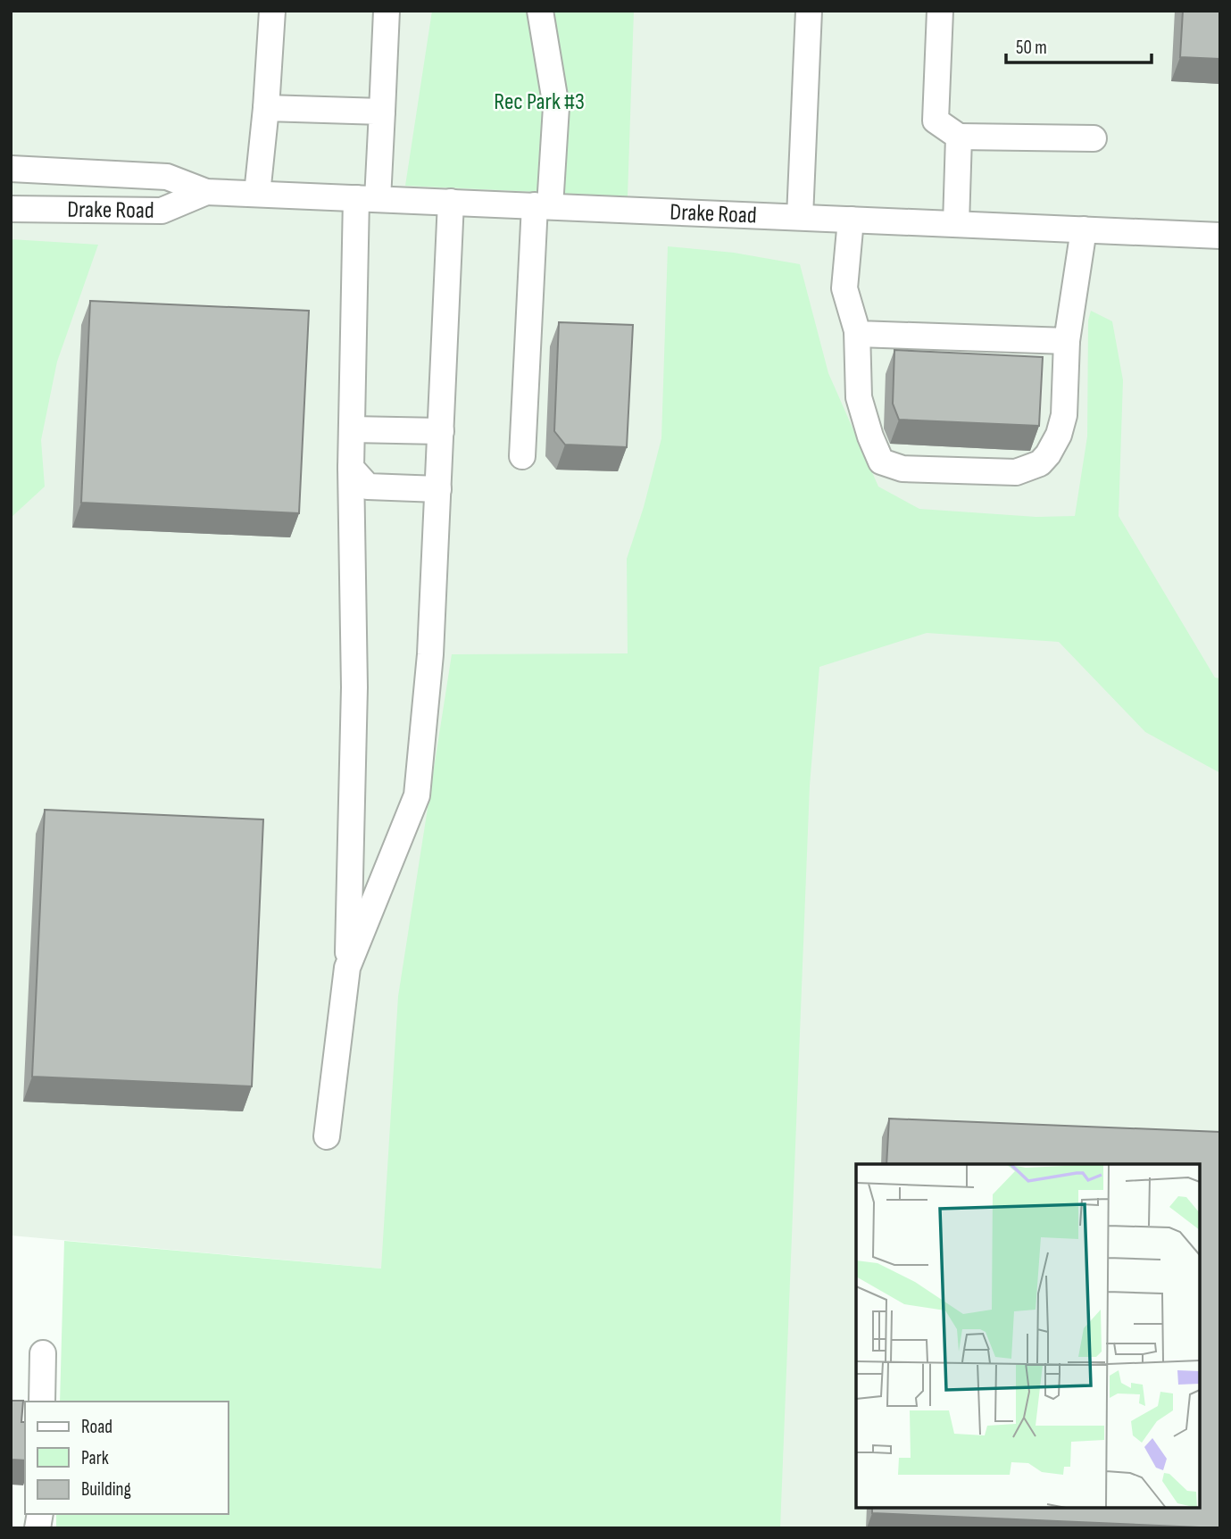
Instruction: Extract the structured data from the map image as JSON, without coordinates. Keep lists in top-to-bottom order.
{
  "streets": {
    "street": ["Drake Road"]
  },
  "parks": ["Rec Park #3"],
  "legend": ["Road", "Park", "Building"],
  "scale_bar": "50 m"
}
